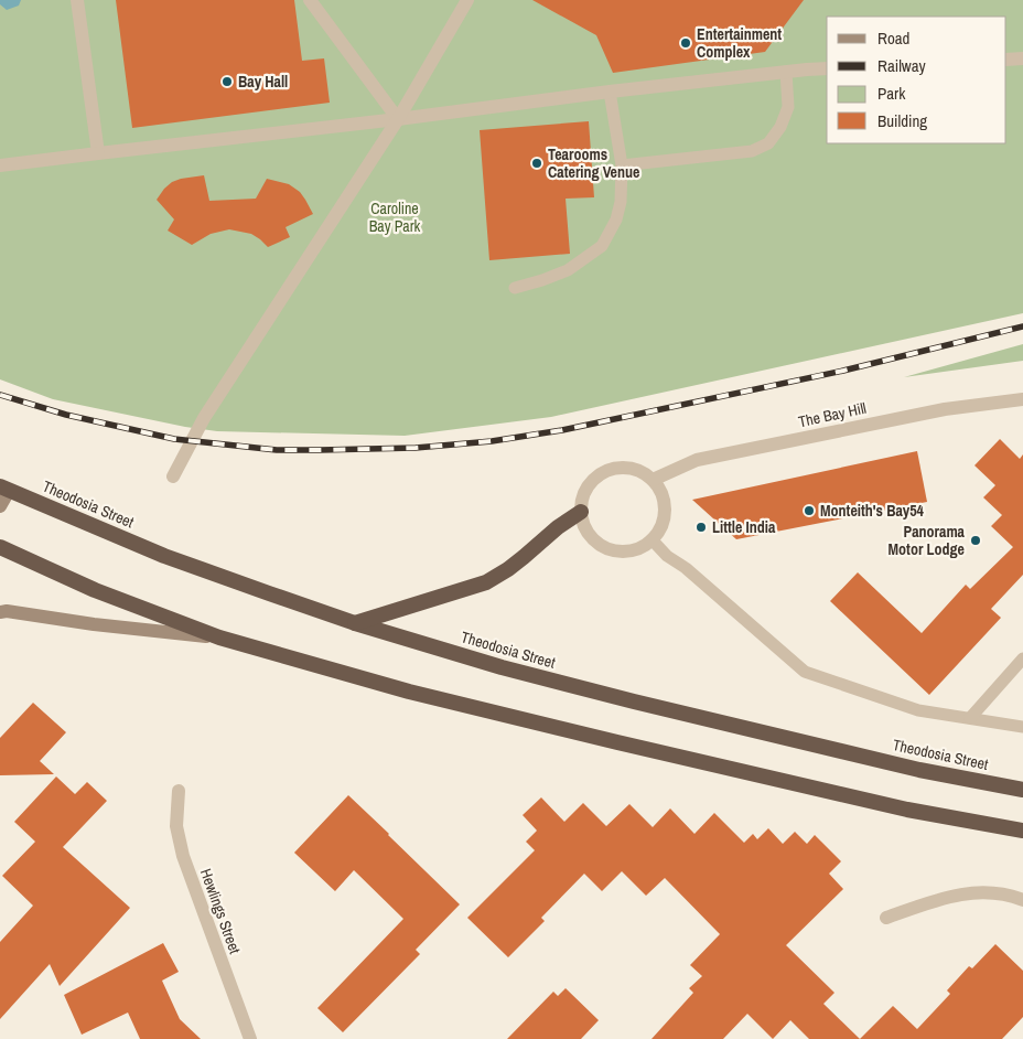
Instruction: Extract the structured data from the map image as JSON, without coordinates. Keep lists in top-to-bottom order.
{
  "streets": {
    "highway": ["Theodosia Street"],
    "street": ["The Bay Hill", "Hewlings Street"]
  },
  "parks": ["Caroline Bay Park"],
  "places": [
    "Entertainment Complex",
    "Bay Hall",
    "Tearooms Catering Venue",
    "Monteith's Bay54",
    "Little India",
    "Panorama Motor Lodge"
  ],
  "legend": [
    "Road",
    "Railway",
    "Park",
    "Building"
  ]
}
